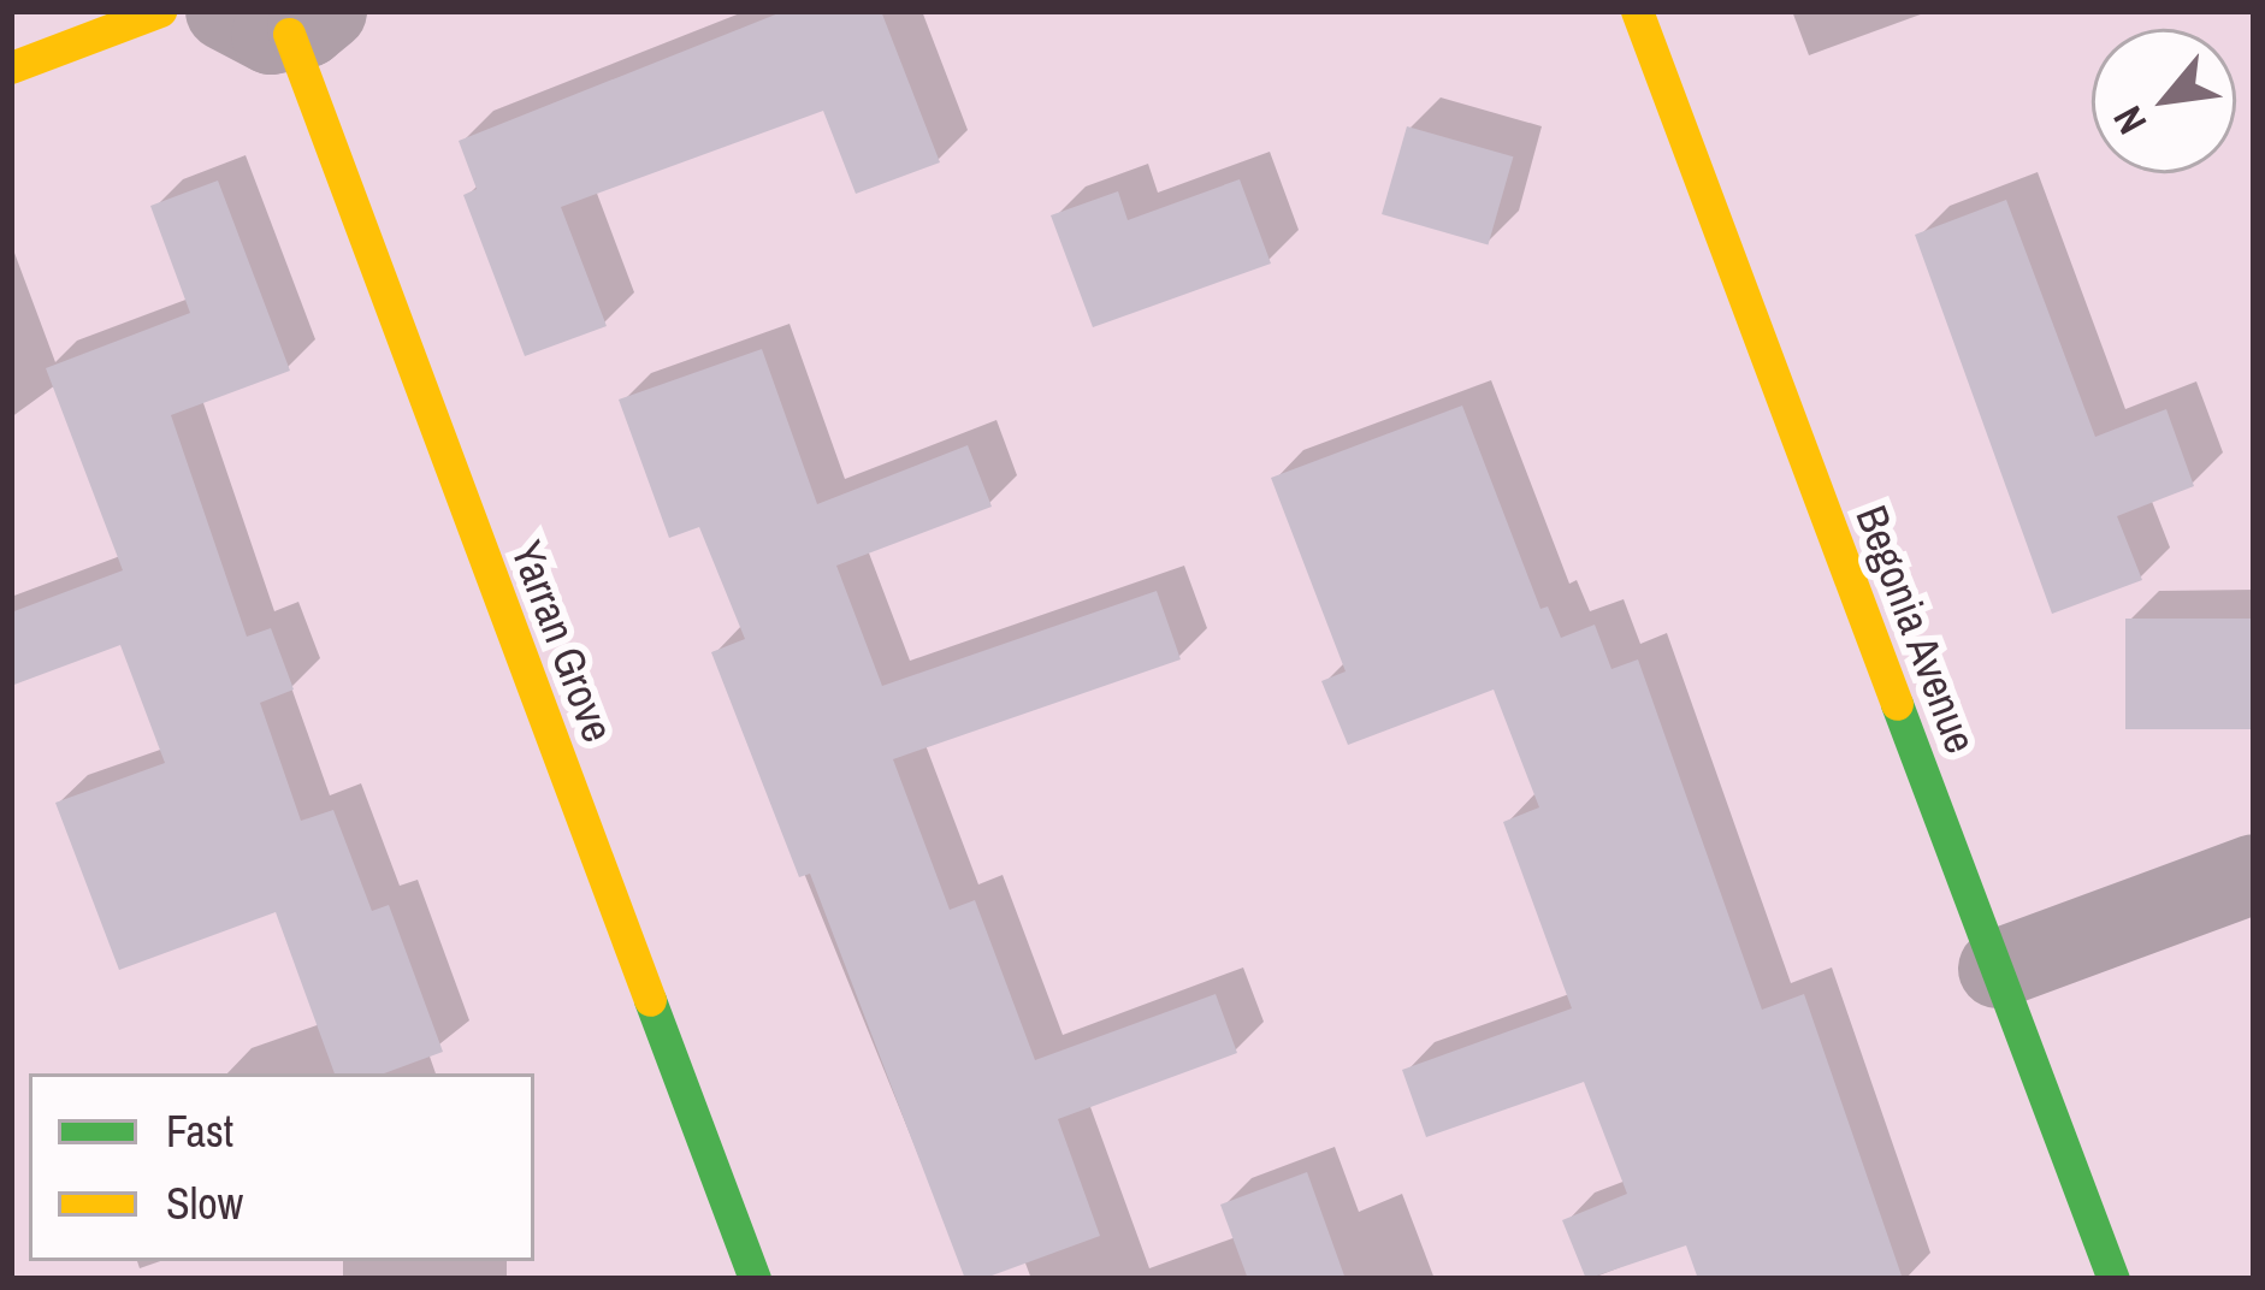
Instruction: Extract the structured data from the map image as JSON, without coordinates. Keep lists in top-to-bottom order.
{
  "streets": {
    "street": ["Begonia Avenue", "Yarran Grove"]
  },
  "legend": ["Fast", "Slow"],
  "north": "bottom left"
}
